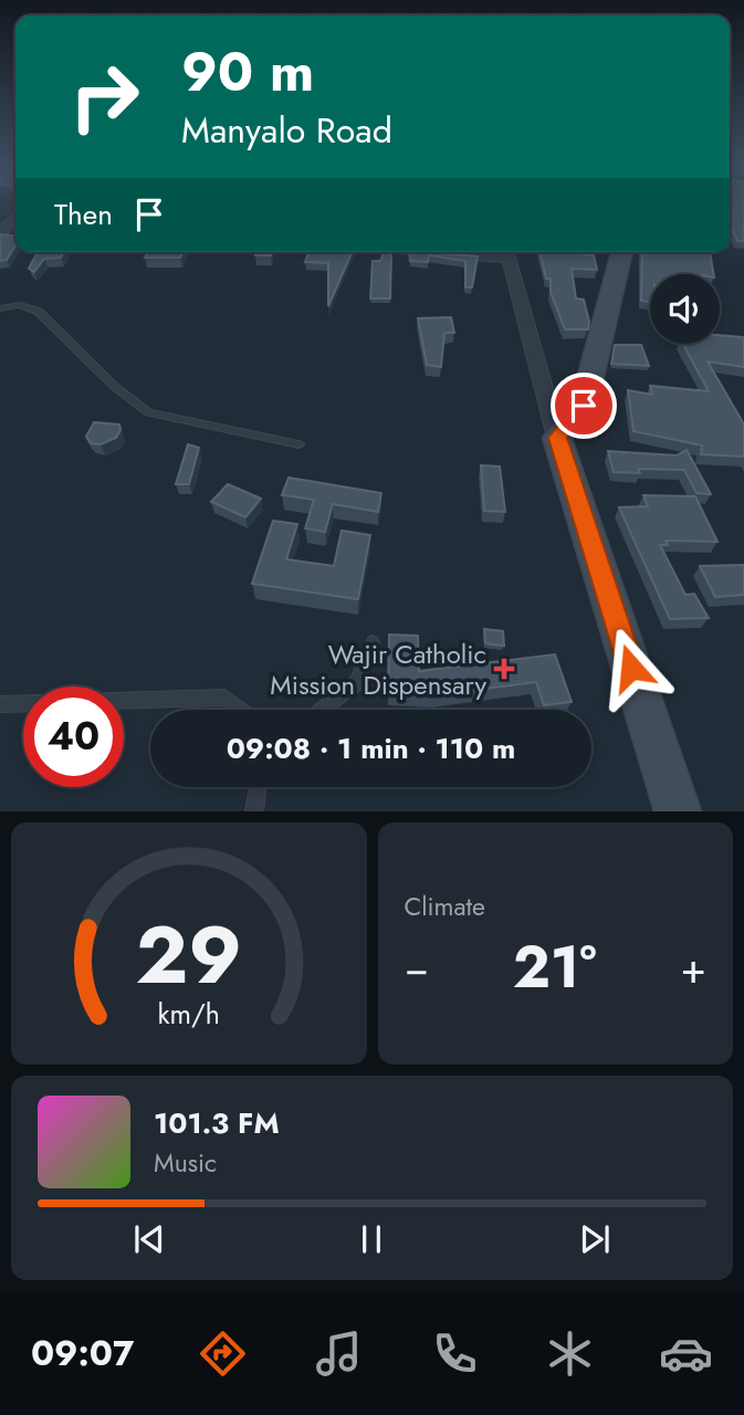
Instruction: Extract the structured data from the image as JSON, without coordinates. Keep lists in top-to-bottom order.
{
  "places": {
    "health": ["Wajir Catholic Mission Dispensary"]
  },
  "page": {
    "turn": ["90 m", "Manyalo Road"],
    "then": "Then",
    "limit": "40",
    "trip": "09:08 · 1 min · 110 m",
    "tile": "Climate",
    "heat": ["−", "21°", "+"],
    "song": ["101.3 FM", "Music"],
    "tabs": "09:07",
    "gauge": ["29", "km/h"]
  }
}
